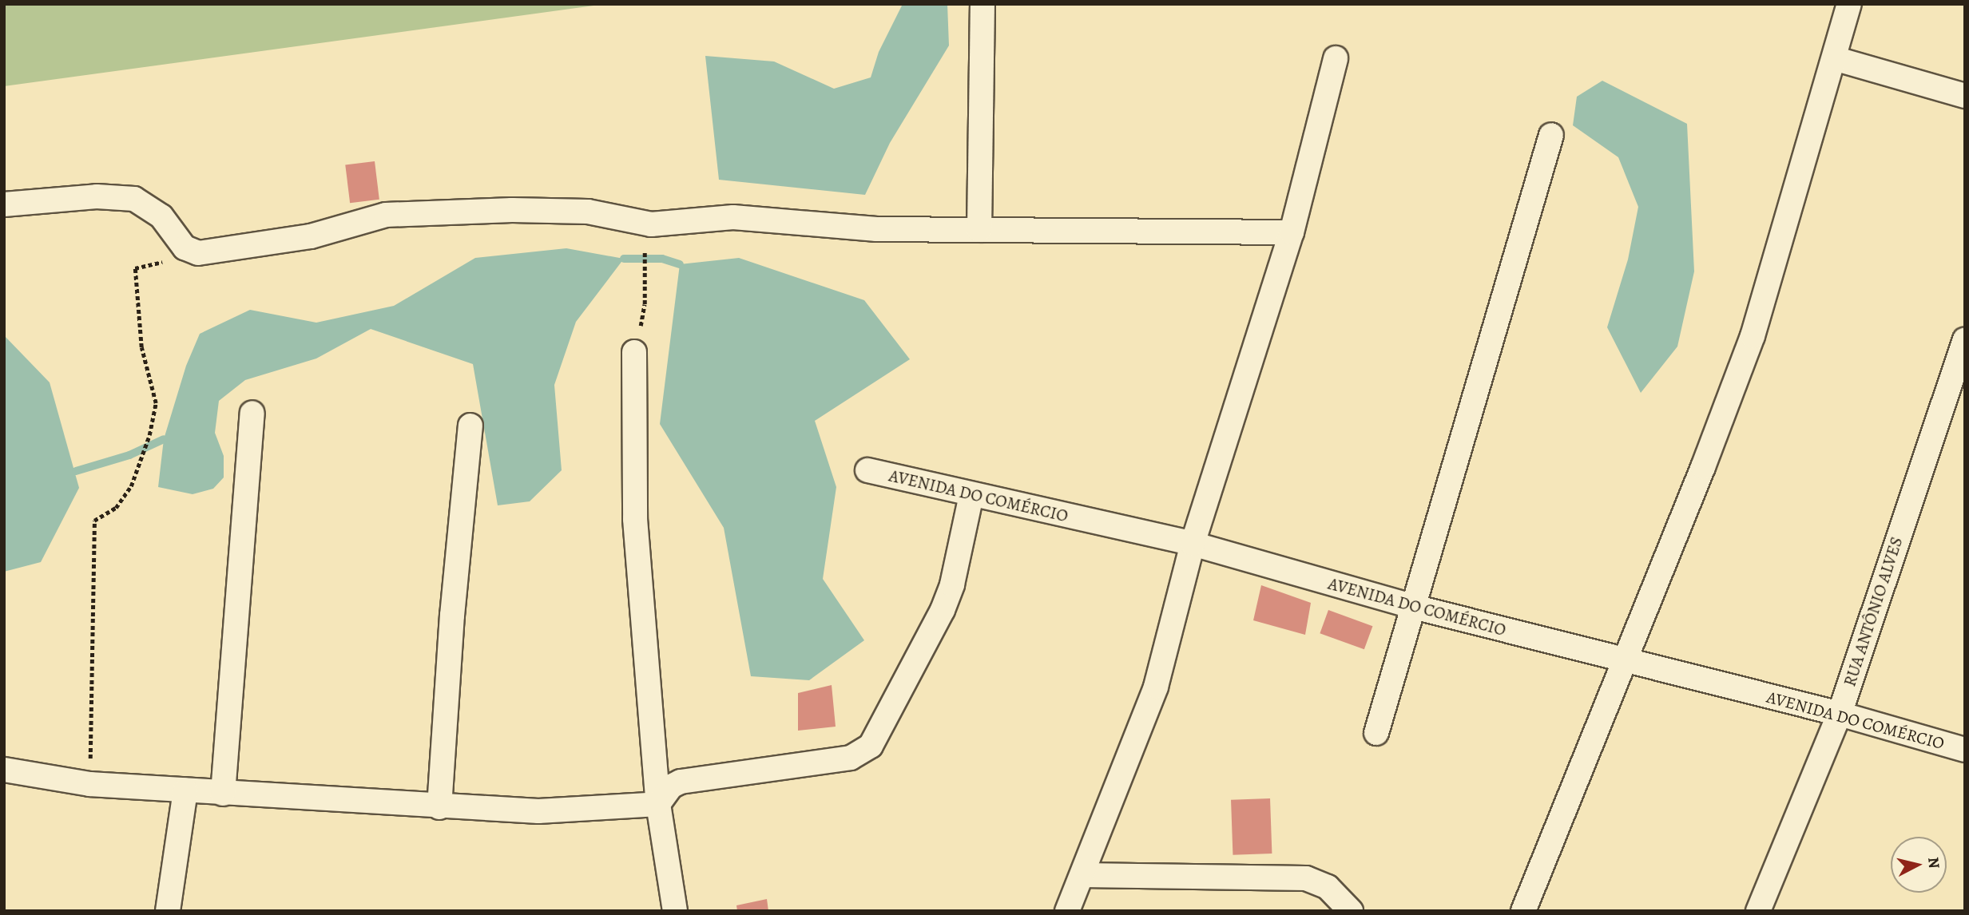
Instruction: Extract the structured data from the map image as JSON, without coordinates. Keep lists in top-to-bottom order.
{
  "streets": {
    "street": ["AVENIDA DO COMÉRCIO", "RUA ANTÔNIO ALVES"]
  },
  "crossings": [
    ["AVENIDA DO COMÉRCIO", "RUA ANTÔNIO ALVES"]
  ],
  "north": "right"
}
